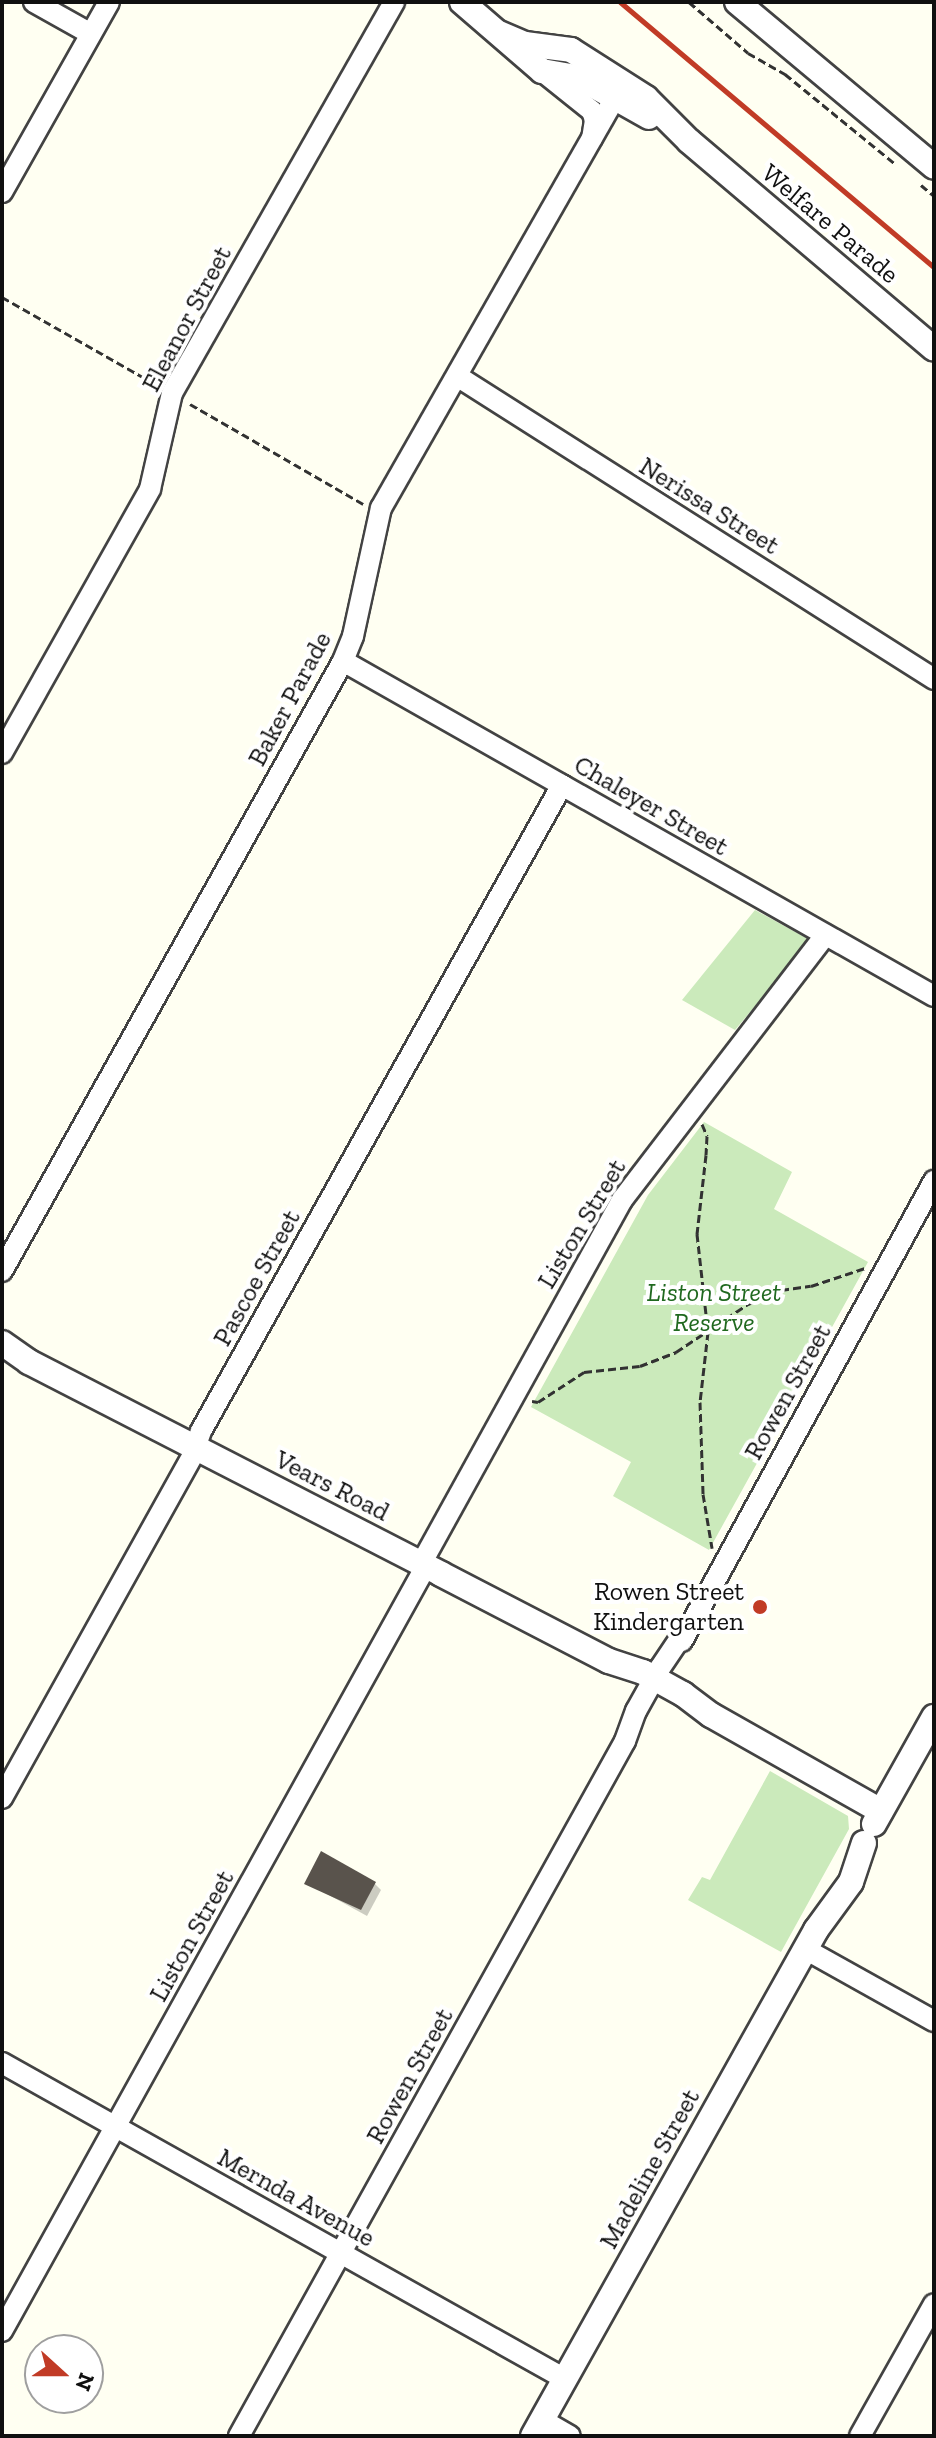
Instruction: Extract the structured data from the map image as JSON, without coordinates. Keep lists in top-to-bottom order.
{
  "streets": {
    "street": [
      "Welfare Parade",
      "Eleanor Street",
      "Nerissa Street",
      "Baker Parade",
      "Chaleyer Street",
      "Liston Street",
      "Pascoe Street",
      "Rowen Street",
      "Vears Road",
      "Madeline Street",
      "Mernda Avenue"
    ]
  },
  "crossings": [
    ["Welfare Parade", "Baker Parade"],
    ["Nerissa Street", "Baker Parade"],
    ["Baker Parade", "Chaleyer Street"],
    ["Chaleyer Street", "Liston Street"],
    ["Chaleyer Street", "Pascoe Street"],
    ["Liston Street", "Vears Road"],
    ["Liston Street", "Mernda Avenue"],
    ["Pascoe Street", "Vears Road"],
    ["Rowen Street", "Vears Road"],
    ["Rowen Street", "Mernda Avenue"],
    ["Vears Road", "Madeline Street"],
    ["Madeline Street", "Mernda Avenue"]
  ],
  "parks": ["Liston Street Reserve"],
  "places": ["Rowen Street Kindergarten"],
  "north": "right"
}
